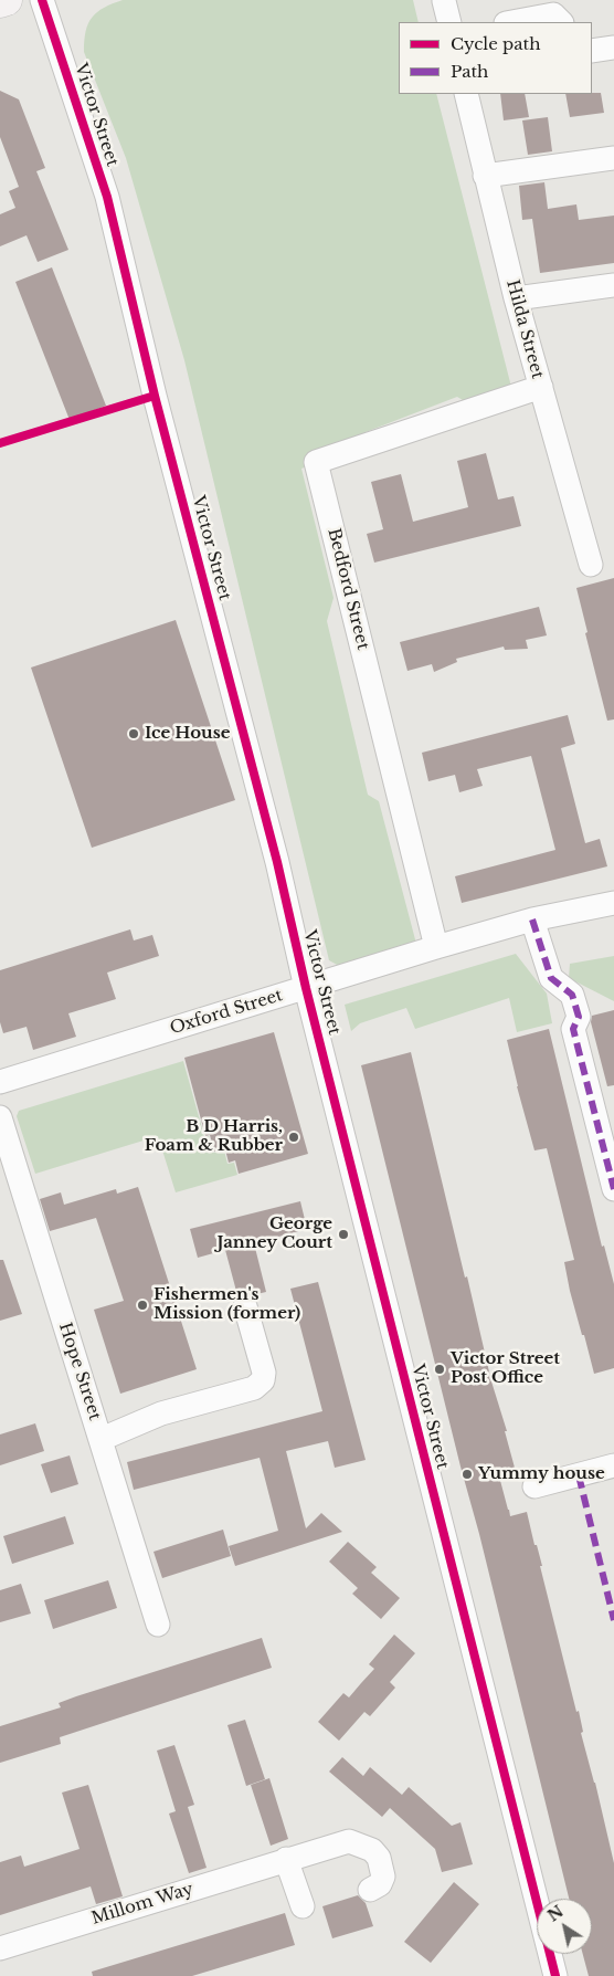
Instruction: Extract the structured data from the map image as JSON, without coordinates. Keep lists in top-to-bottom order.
{
  "streets": {
    "street": [
      "Victor Street",
      "Hilda Street",
      "Bedford Street",
      "Oxford Street",
      "Hope Street",
      "Millom Way"
    ]
  },
  "crossings": [
    ["Victor Street", "Oxford Street"],
    ["Hilda Street", "Bedford Street"],
    ["Bedford Street", "Oxford Street"]
  ],
  "places": [
    "Ice House",
    "B D Harris, Foam & Rubber",
    "George Janney Court",
    "Fishermen's Mission (former)",
    "Victor Street Post Office",
    "Yummy house"
  ],
  "legend": ["Cycle path", "Path"],
  "north": "top left"
}
